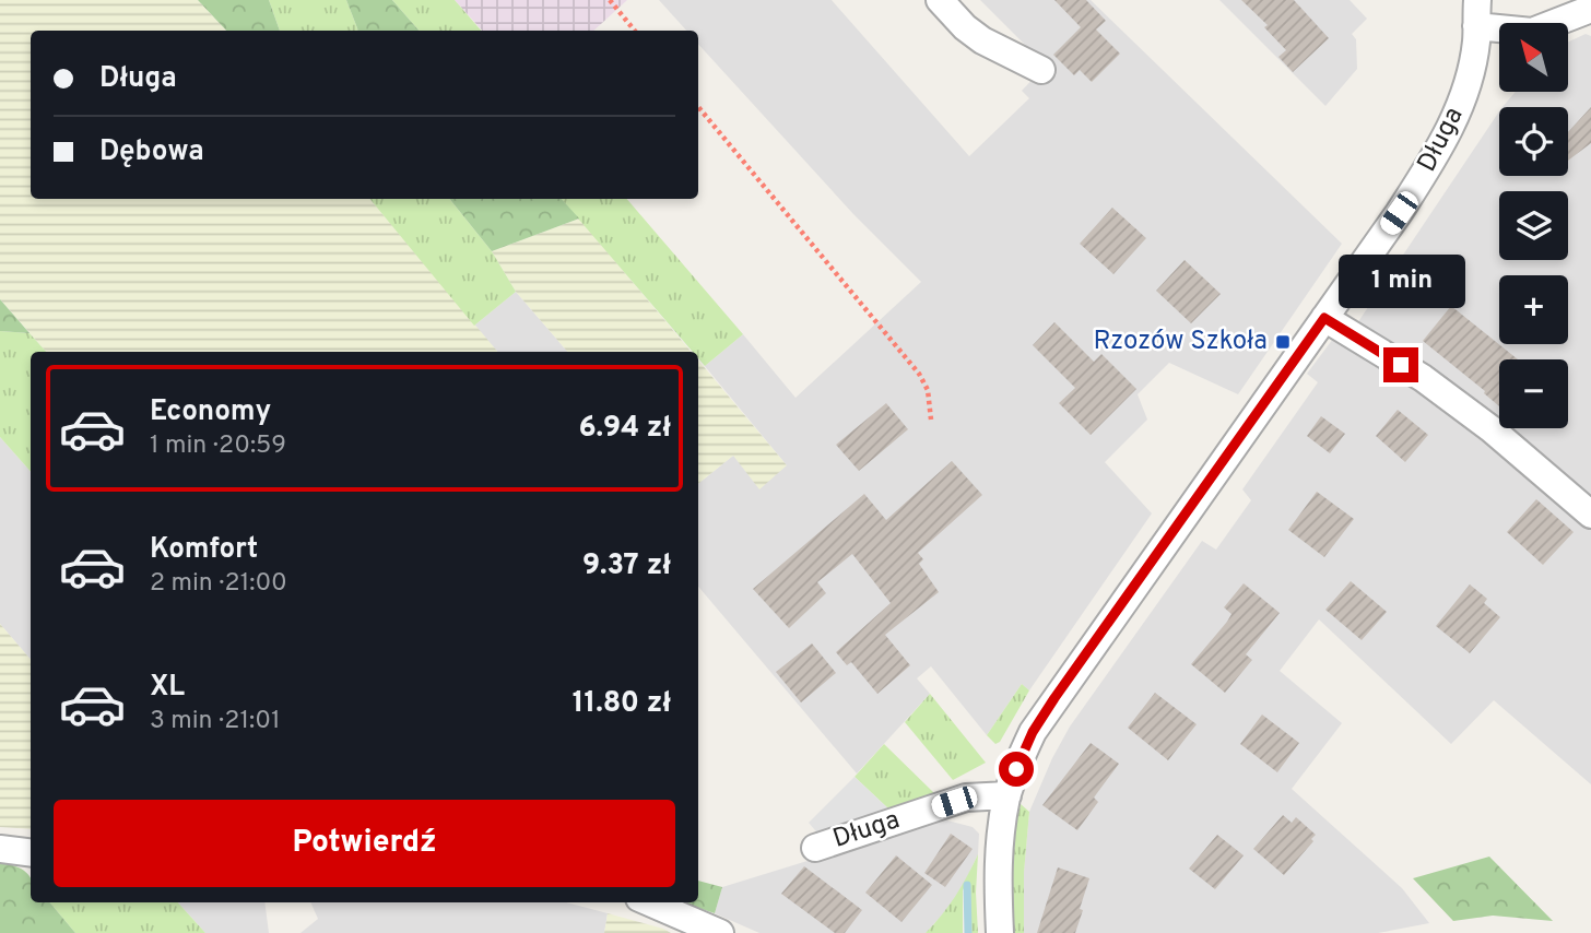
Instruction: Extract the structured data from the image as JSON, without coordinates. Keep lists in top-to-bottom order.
{
  "streets": {
    "street": ["Długa"]
  },
  "places": {
    "transit": ["Rzozów Szkoła"]
  },
  "north": "top left",
  "page": {
    "map_buttons": ["+", "−"],
    "banner": ["Długa", "Dębowa"],
    "bubble": "1 min",
    "list": [
      {
        "name": "Economy",
        "note": "1 min · 20:59",
        "value": "6.94 zł"
      },
      {
        "name": "Komfort",
        "note": "2 min · 21:00",
        "value": "9.37 zł"
      },
      {
        "name": "XL",
        "note": "3 min · 21:01",
        "value": "11.80 zł"
      }
    ],
    "buttons": "Potwierdź"
  }
}
